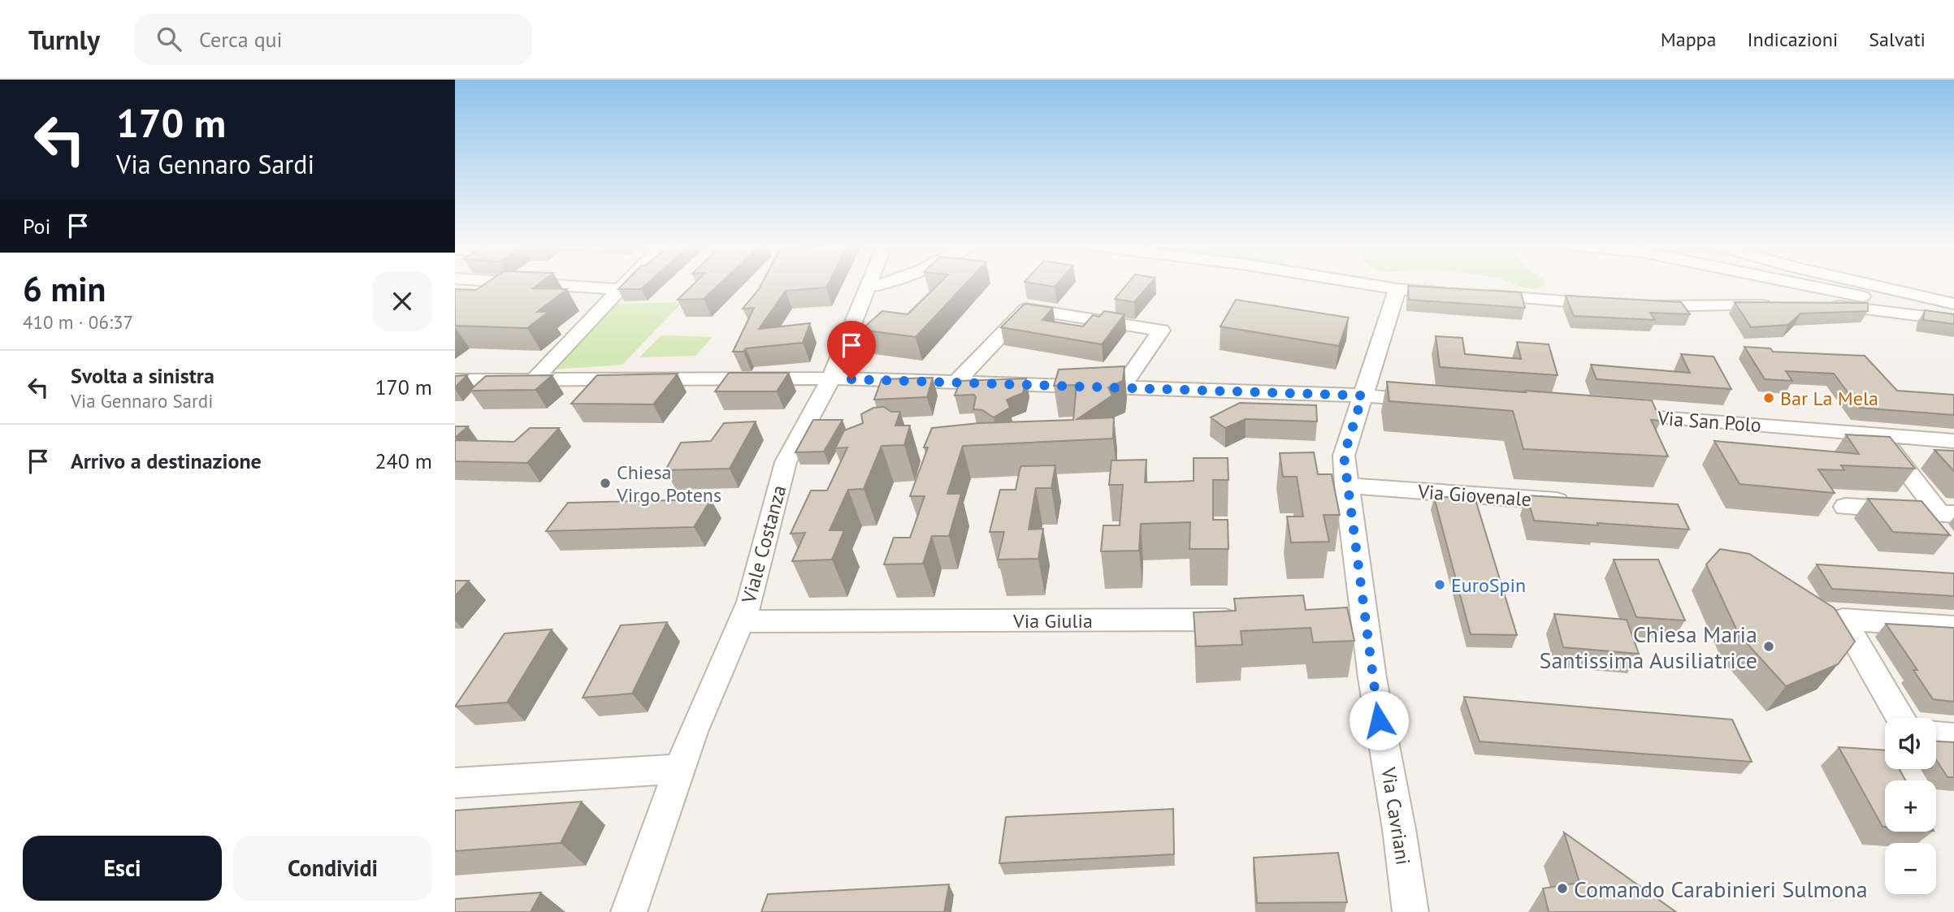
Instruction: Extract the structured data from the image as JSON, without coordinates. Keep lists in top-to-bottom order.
{
  "streets": {
    "street": [
      "Via San Polo",
      "Via Giovenale",
      "Viale Costanza",
      "Via Giulia",
      "Via Cavriani"
    ]
  },
  "crossings": [
    ["Via Giovenale", "Via Cavriani"],
    ["Viale Costanza", "Via Giulia"]
  ],
  "places": [
    "Bar La Mela",
    "Chiesa Virgo Potens",
    "EuroSpin",
    "Chiesa Maria Santissima Ausiliatrice",
    "Comando Carabinieri Sulmona"
  ],
  "page": {
    "header": "Turnly",
    "search": "Cerca qui",
    "nav": ["Mappa", "Indicazioni", "Salvati"],
    "turn": ["170 m", "Via Gennaro Sardi"],
    "then": "Poi",
    "heading": ["6 min", "410 m · 06:37"],
    "list": [
      {
        "name": "Svolta a sinistra",
        "note": "Via Gennaro Sardi",
        "value": "170 m"
      },
      {
        "name": "Arrivo a destinazione",
        "value": "240 m"
      }
    ],
    "map_buttons": ["+", "−"],
    "buttons": ["Esci", "Condividi"]
  }
}
